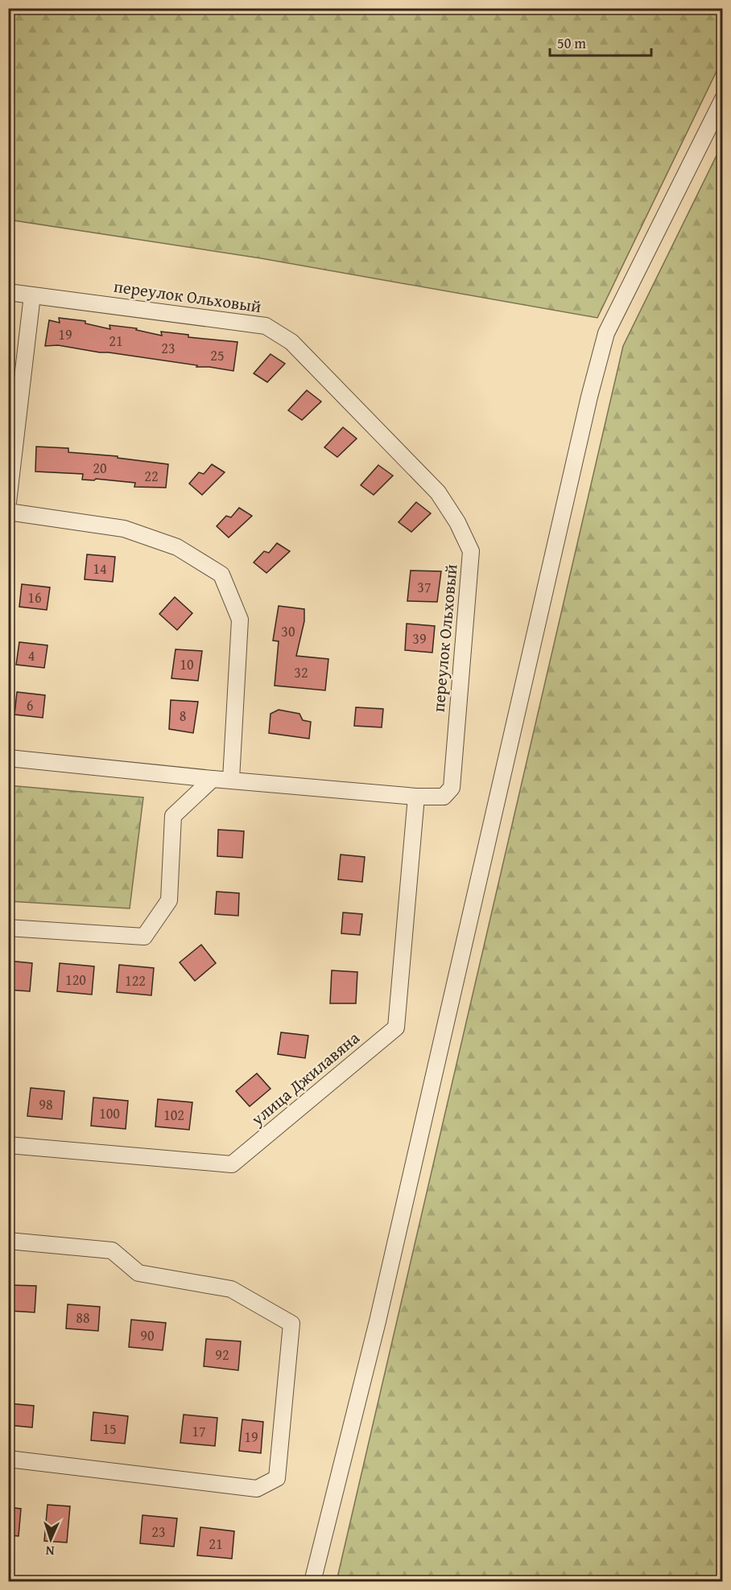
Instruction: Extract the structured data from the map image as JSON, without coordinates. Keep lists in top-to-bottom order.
{
  "streets": {
    "street": ["переулок Ольховый", "улица Джилавяна"]
  },
  "crossings": [
    ["переулок Ольховый", "улица Джилавяна"]
  ],
  "house_numbers": [
    "19",
    "21",
    "23",
    "25",
    "20",
    "22",
    "14",
    "37",
    "16",
    "30",
    "39",
    "4",
    "10",
    "32",
    "6",
    "8",
    "120",
    "122",
    "98",
    "100",
    "102",
    "88",
    "90",
    "92",
    "15",
    "17",
    "19",
    "23",
    "21"
  ],
  "scale_bar": "50 m",
  "north": "bottom"
}
